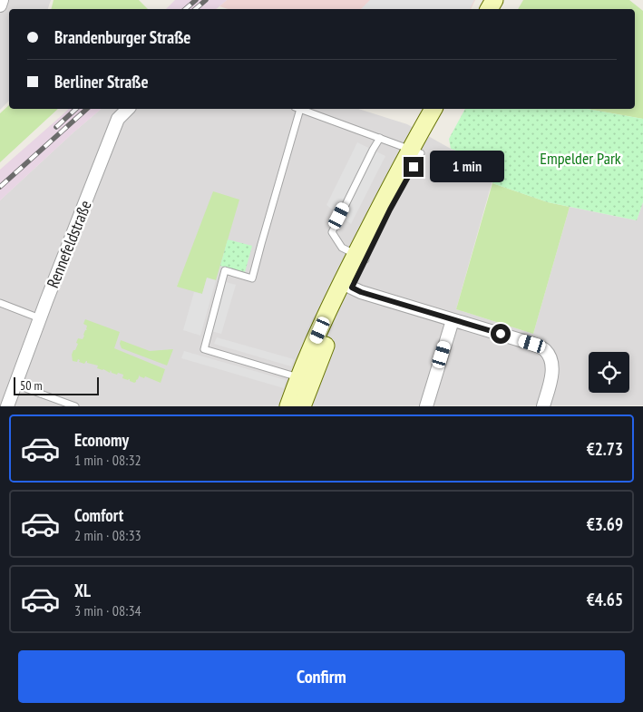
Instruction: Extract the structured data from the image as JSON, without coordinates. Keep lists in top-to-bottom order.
{
  "streets": {
    "street": ["Rennefeldstraße"]
  },
  "parks": ["Empelder Park"],
  "scale_bar": "50 m",
  "page": {
    "banner": ["Brandenburger Straße", "Berliner Straße"],
    "bubble": "1 min",
    "scale": "50 m",
    "list": [
      {
        "name": "Economy",
        "note": "1 min · 08:32",
        "value": "€2.73"
      },
      {
        "name": "Comfort",
        "note": "2 min · 08:33",
        "value": "€3.69"
      },
      {
        "name": "XL",
        "note": "3 min · 08:34",
        "value": "€4.65"
      }
    ],
    "buttons": "Confirm"
  }
}
